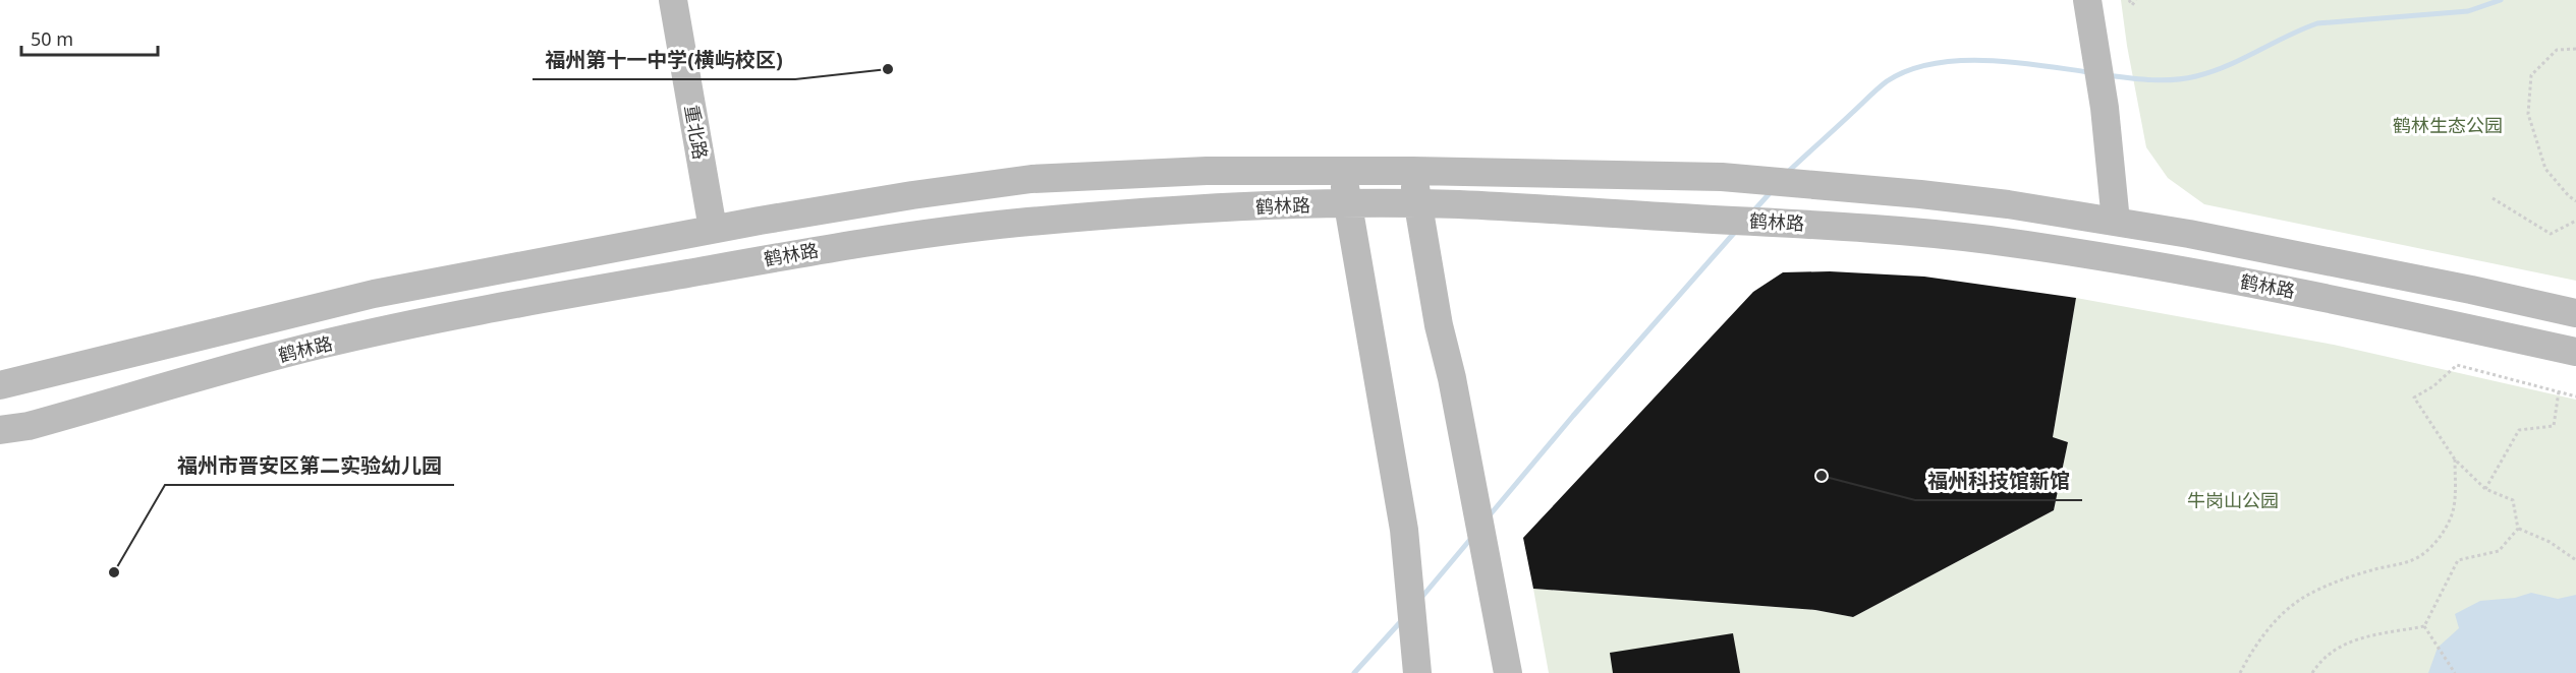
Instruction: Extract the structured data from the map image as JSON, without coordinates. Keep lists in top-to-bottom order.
{
  "streets": {
    "main road": ["重北路", "鹤林路"]
  },
  "crossings": [
    ["重北路", "鹤林路"]
  ],
  "parks": ["鹤林生态公园", "牛岗山公园"],
  "places": ["福州第十一中学(横屿校区)", "福州科技馆新馆", "福州市晋安区第二实验幼儿园"],
  "scale_bar": "50 m"
}
